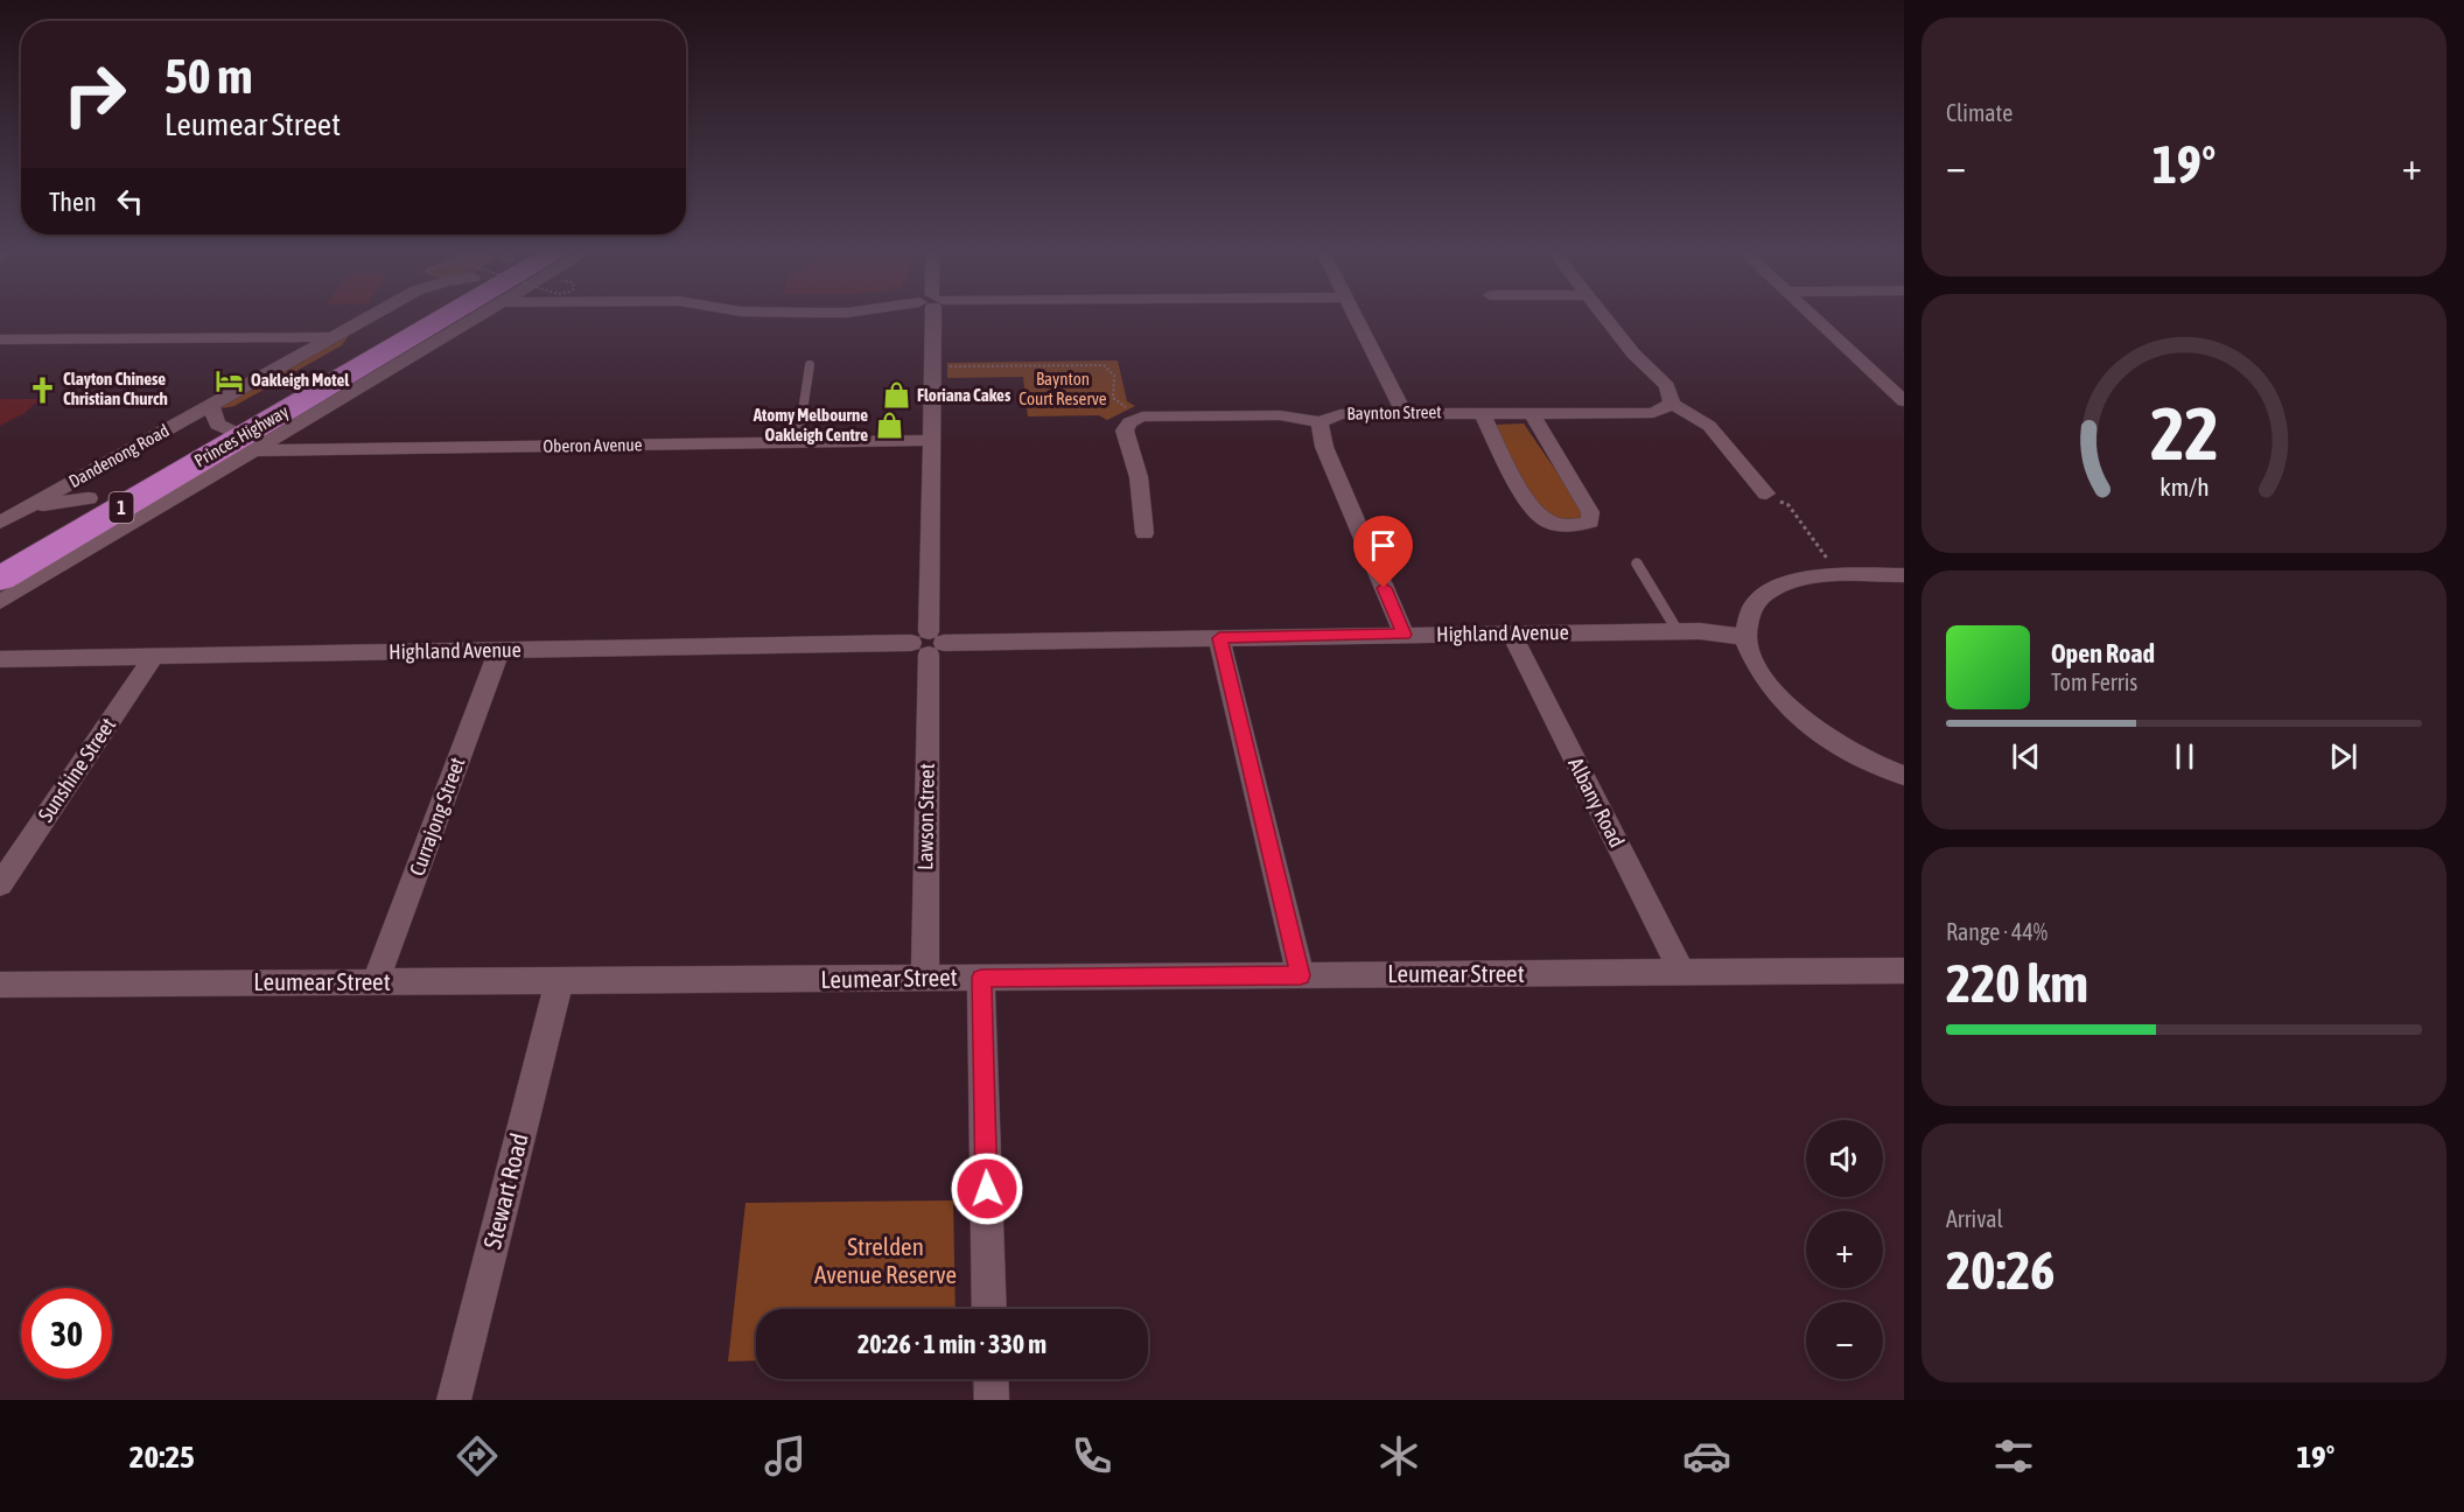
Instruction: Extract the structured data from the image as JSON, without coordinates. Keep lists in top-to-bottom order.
{
  "streets": {
    "highway": ["Princes Highway", "1"],
    "street": [
      "Baynton Street",
      "Oberon Avenue",
      "Dandenong Road",
      "Highland Avenue",
      "Sunshine Street",
      "Albany Road",
      "Currajong Street",
      "Lawson Street",
      "Leumear Street",
      "Stewart Road"
    ]
  },
  "crossings": [
    ["Princes Highway", "Oberon Avenue"],
    ["Princes Highway", "Dandenong Road"],
    ["Oberon Avenue", "Dandenong Road"],
    ["Oberon Avenue", "Lawson Street"],
    ["Highland Avenue", "Sunshine Street"],
    ["Highland Avenue", "Albany Road"],
    ["Highland Avenue", "Currajong Street"],
    ["Highland Avenue", "Lawson Street"],
    ["Albany Road", "Leumear Street"],
    ["Currajong Street", "Leumear Street"],
    ["Lawson Street", "Leumear Street"],
    ["Leumear Street", "Stewart Road"]
  ],
  "parks": ["Baynton Court Reserve", "Strelden Avenue Reserve"],
  "places": {
    "hotel": ["Oakleigh Motel"],
    "church": ["Clayton Chinese Christian Church"],
    "shop": ["Floriana Cakes", "Atomy Melbourne Oakleigh Centre"]
  },
  "page": {
    "tile": [
      "Climate",
      ["Range · 44%", "220 km"],
      ["Arrival", "20:26"]
    ],
    "turn": ["50 m", "Leumear Street"],
    "heat": ["−", "19°", "+"],
    "then": "Then",
    "song": ["Open Road", "Tom Ferris"],
    "map_buttons": ["+", "−"],
    "limit": "30",
    "trip": "20:26 · 1 min · 330 m",
    "tabs": ["20:25", "19°"],
    "gauge": ["22", "km/h"]
  }
}
